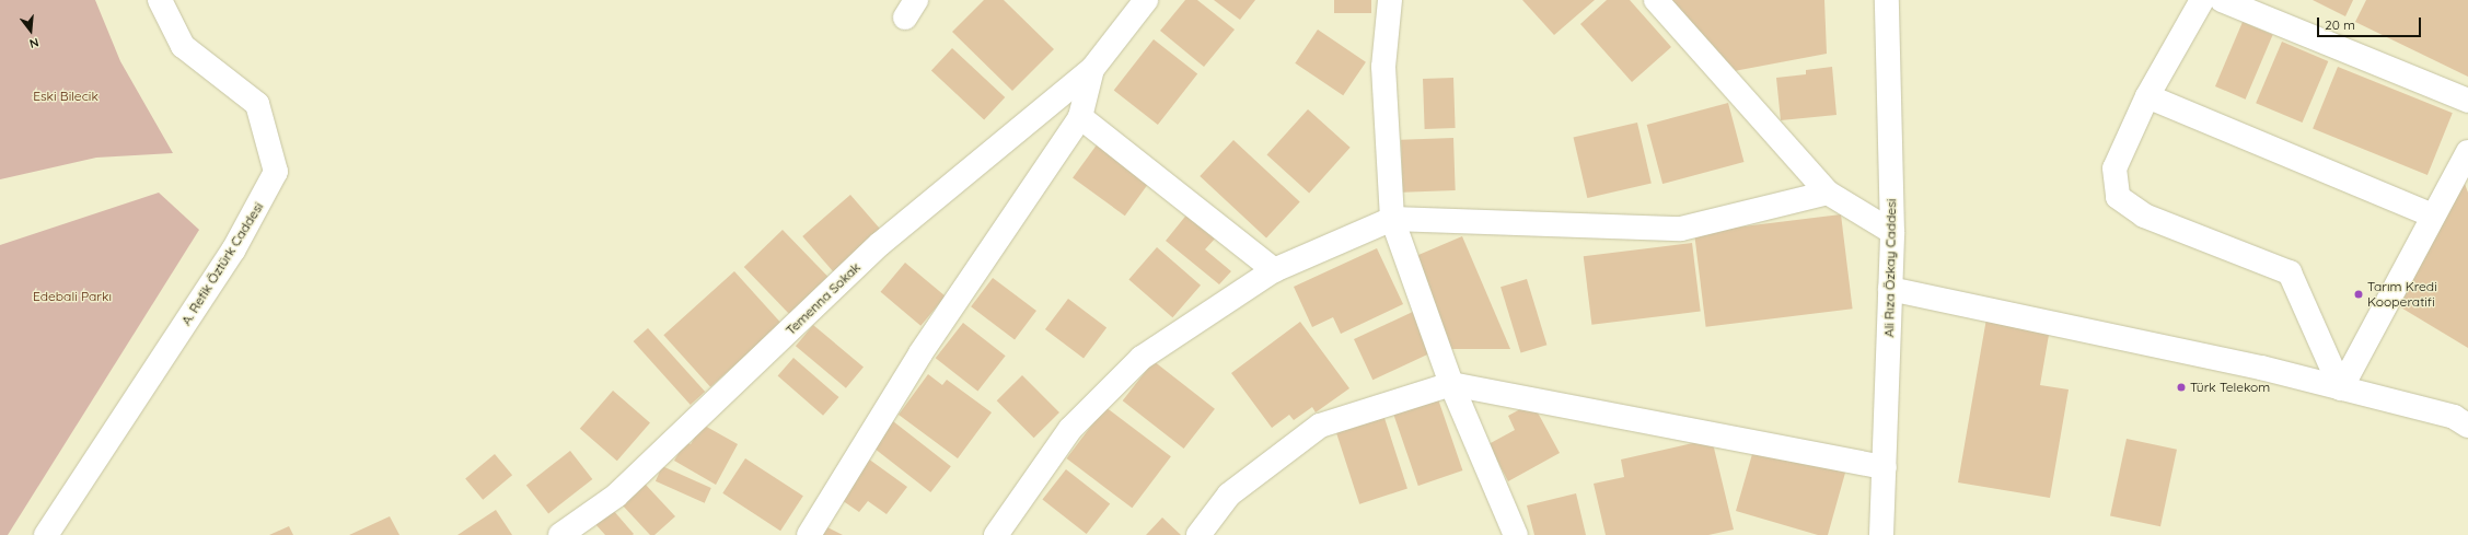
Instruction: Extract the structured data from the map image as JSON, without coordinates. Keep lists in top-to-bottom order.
{
  "streets": {
    "street": ["A. Refik Öztürk Caddesi", "Ali Rıza Özkay Caddesi", "Temenna Sokak"]
  },
  "parks": ["Eski Bilecik", "Edebali Parkı"],
  "places": ["Tarım Kredi Kooperatifi", "Türk Telekom"],
  "scale_bar": "20 m",
  "north": "bottom"
}
